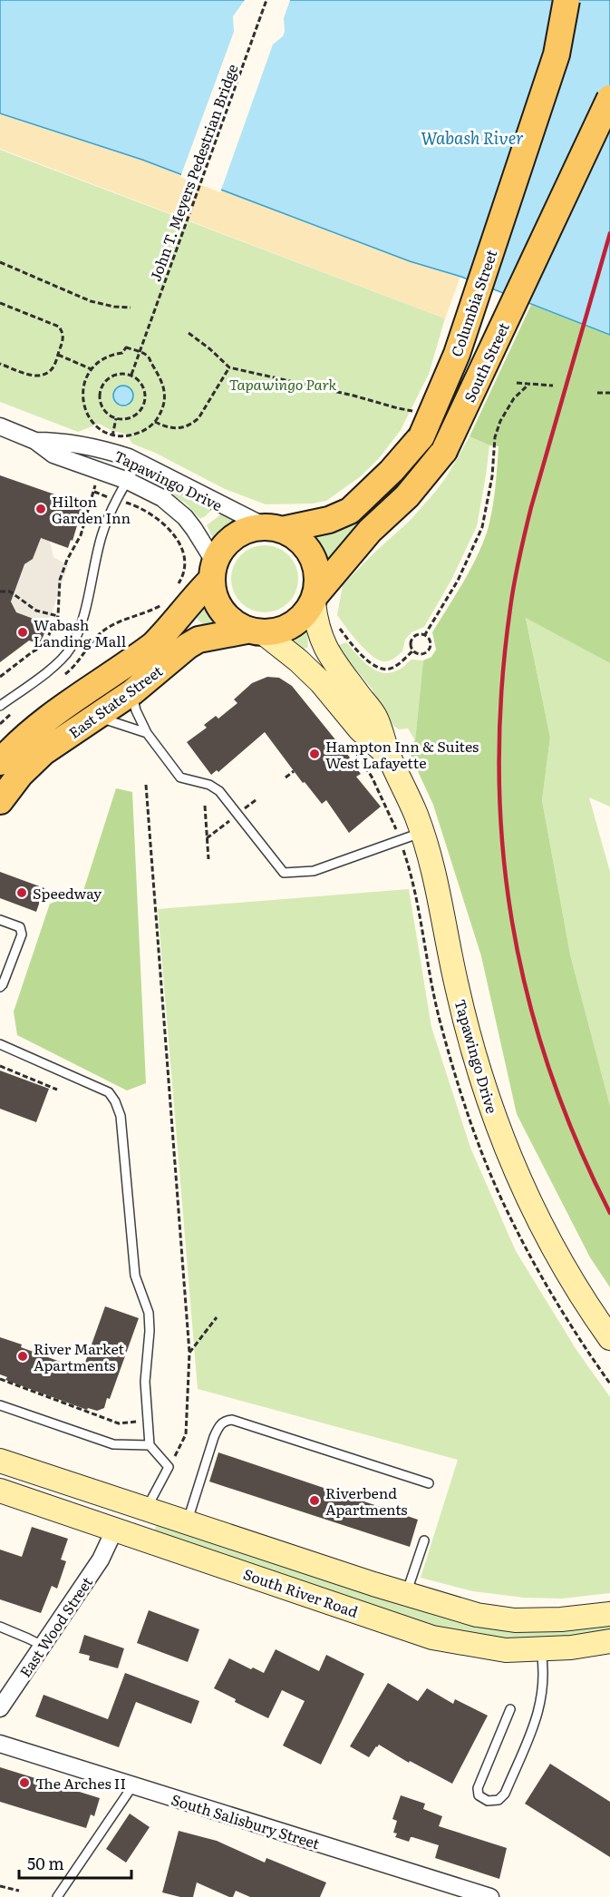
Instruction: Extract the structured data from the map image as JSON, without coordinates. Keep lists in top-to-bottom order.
{
  "streets": {
    "main road": [
      "Columbia Street",
      "South Street",
      "Tapawingo Drive",
      "East State Street",
      "South River Road"
    ],
    "street": ["East Wood Street", "South Salisbury Street"],
    "path": ["John T. Meyers Pedestrian Bridge"]
  },
  "crossings": [
    ["Columbia Street", "South Street"],
    ["Columbia Street", "Tapawingo Drive"],
    ["Columbia Street", "East State Street"],
    ["South Street", "Tapawingo Drive"],
    ["South Street", "East State Street"],
    ["Tapawingo Drive", "East State Street"],
    ["South River Road", "East Wood Street"]
  ],
  "water": ["Wabash River"],
  "parks": ["Tapawingo Park"],
  "places": [
    "Hilton Garden Inn",
    "Wabash Landing Mall",
    "Hampton Inn & Suites West Lafayette",
    "Speedway",
    "River Market Apartments",
    "Riverbend Apartments",
    "The Arches II"
  ],
  "scale_bar": "50 m"
}
